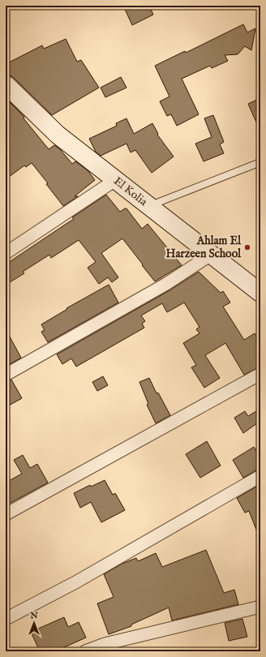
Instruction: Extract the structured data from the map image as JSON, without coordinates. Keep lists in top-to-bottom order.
{
  "streets": {
    "street": ["El Kolia"]
  },
  "places": ["Ahlam El Harzeen School"],
  "north": "top"
}
